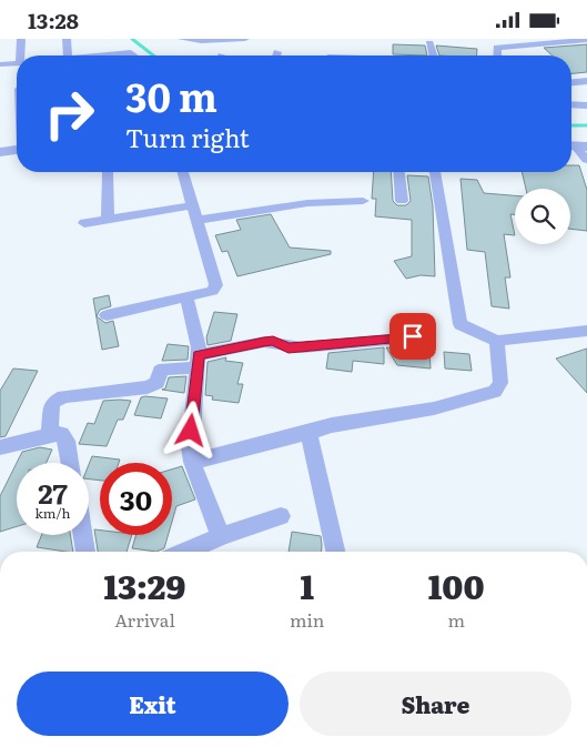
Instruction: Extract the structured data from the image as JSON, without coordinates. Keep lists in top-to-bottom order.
{
  "page": {
    "status": "13:28",
    "turn": ["30 m", "Turn right"],
    "speed": "27 km/h",
    "limit": "30",
    "eta": [
      "13:29",
      "Arrival",
      "1",
      "min",
      "100",
      "m"
    ],
    "buttons": ["Exit", "Share"]
  }
}
